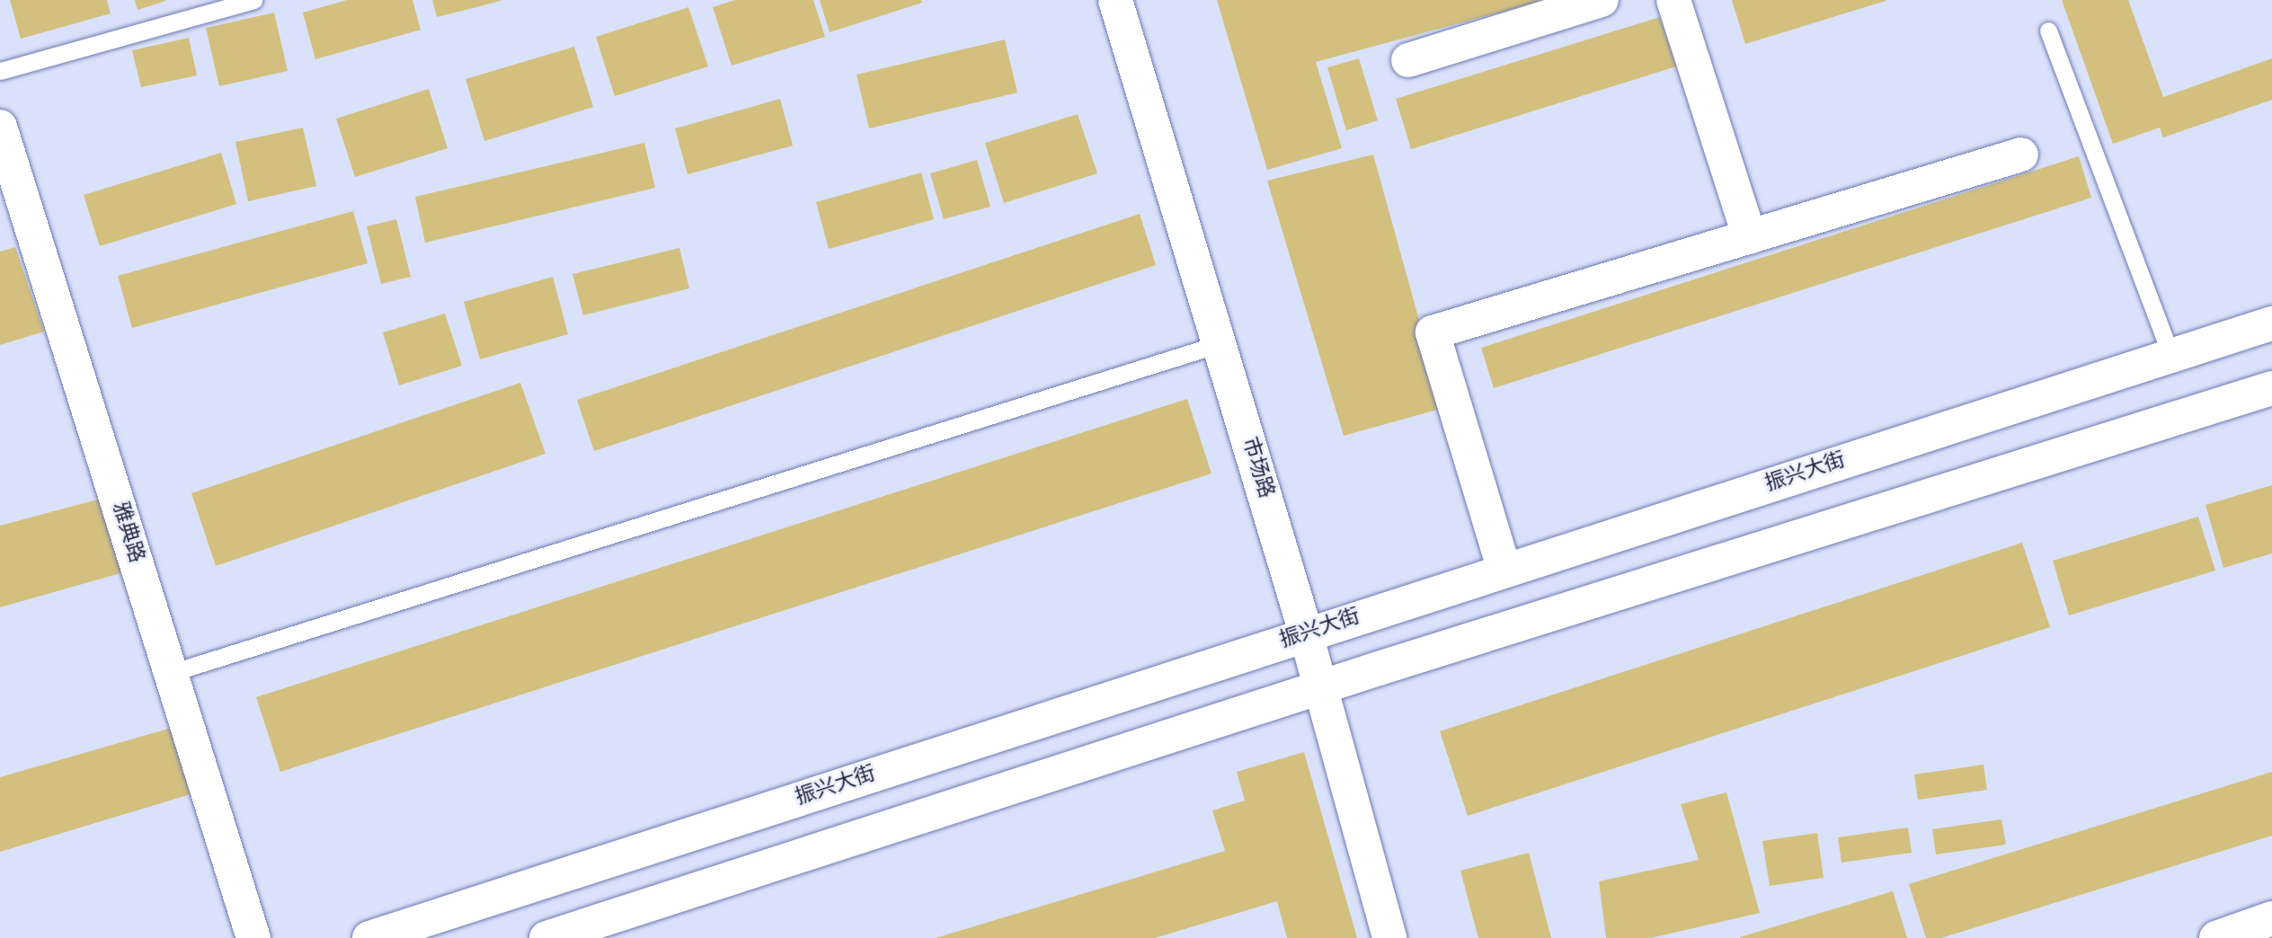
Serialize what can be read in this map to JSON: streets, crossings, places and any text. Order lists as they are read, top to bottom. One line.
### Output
{"streets":{"street":["市场路","振兴大街","雅典路"]},"crossings":[["市场路","振兴大街"]]}
